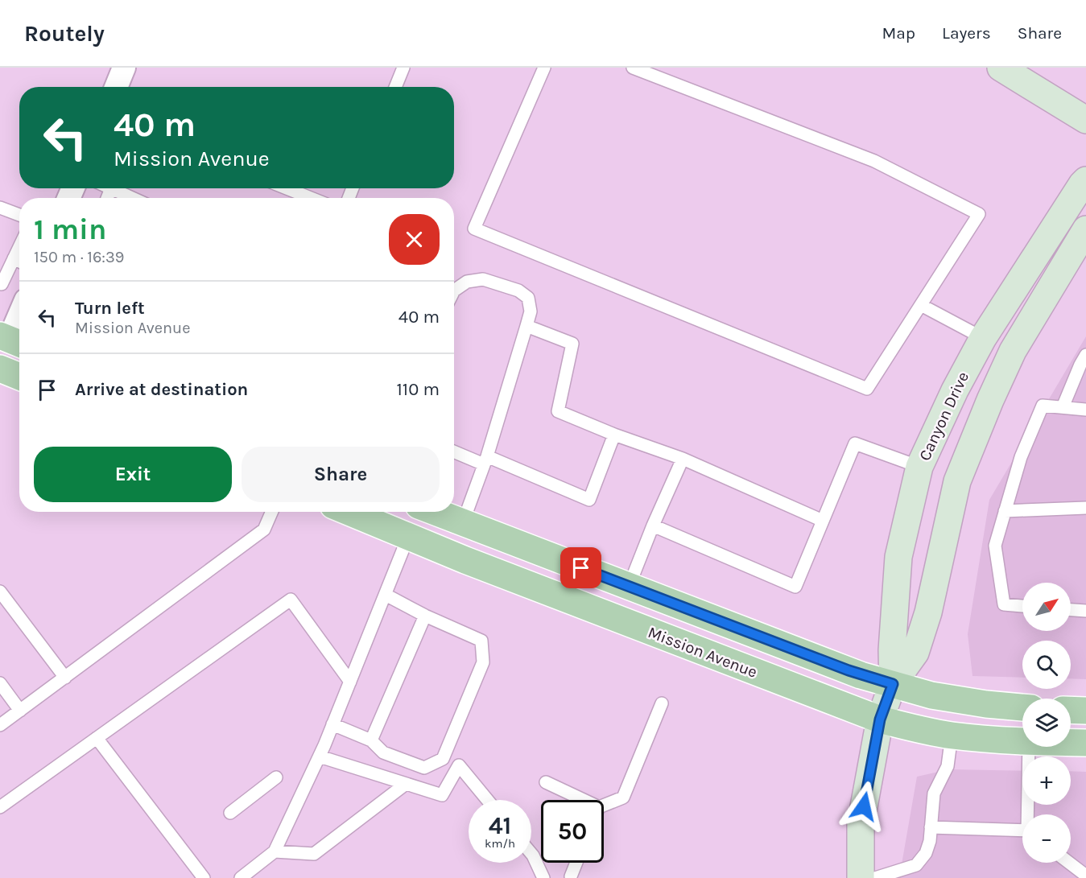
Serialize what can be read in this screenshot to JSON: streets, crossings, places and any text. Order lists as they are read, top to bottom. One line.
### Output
{"streets":{"main road":["Canyon Drive","Mission Avenue"]},"crossings":[["Canyon Drive","Mission Avenue"]],"north":"top right","page":{"header":"Routely","nav":["Map","Layers","Share"],"turn":["40 m","Mission Avenue"],"heading":["1 min","150 m · 16:39"],"list":[{"name":"Turn left","note":"Mission Avenue","value":"40 m"},{"name":"Arrive at destination","value":"110 m"}],"buttons":["Exit","Share"],"map_buttons":["+","−"],"speed":"41 km/h","limit":"50"}}
